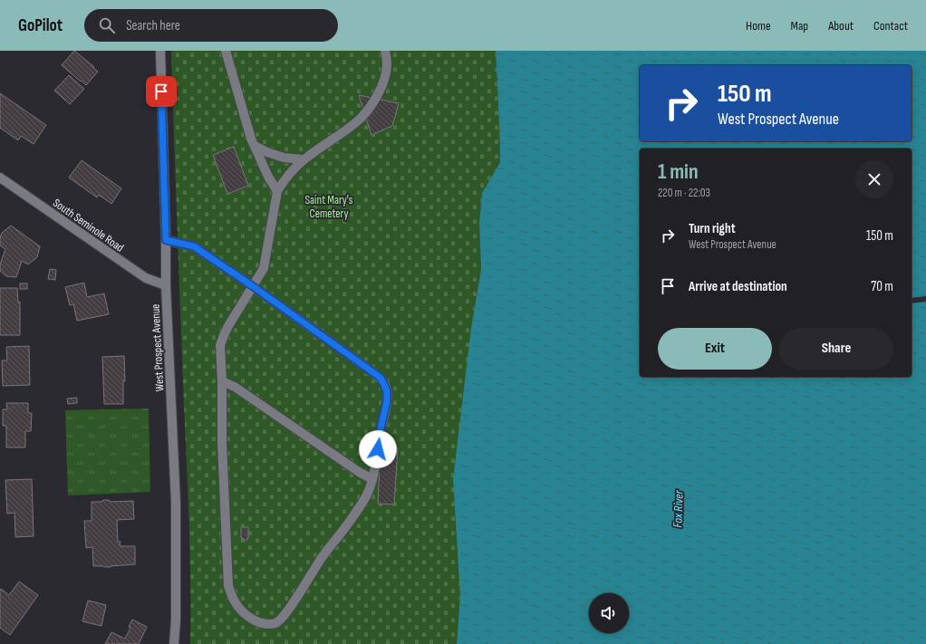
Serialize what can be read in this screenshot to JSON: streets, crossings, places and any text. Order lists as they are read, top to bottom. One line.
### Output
{"streets":{"main road":["South Seminole Road","West Prospect Avenue"]},"crossings":[["South Seminole Road","West Prospect Avenue"]],"water":["Fox River"],"parks":["Saint Mary's Cemetery"],"page":{"header":"GoPilot","search":"Search here","nav":["Home","Map","About","Contact"],"turn":["150 m","West Prospect Avenue"],"heading":["1 min","220 m · 22:03"],"list":[{"name":"Turn right","note":"West Prospect Avenue","value":"150 m"},{"name":"Arrive at destination","value":"70 m"}],"buttons":["Exit","Share"]}}
